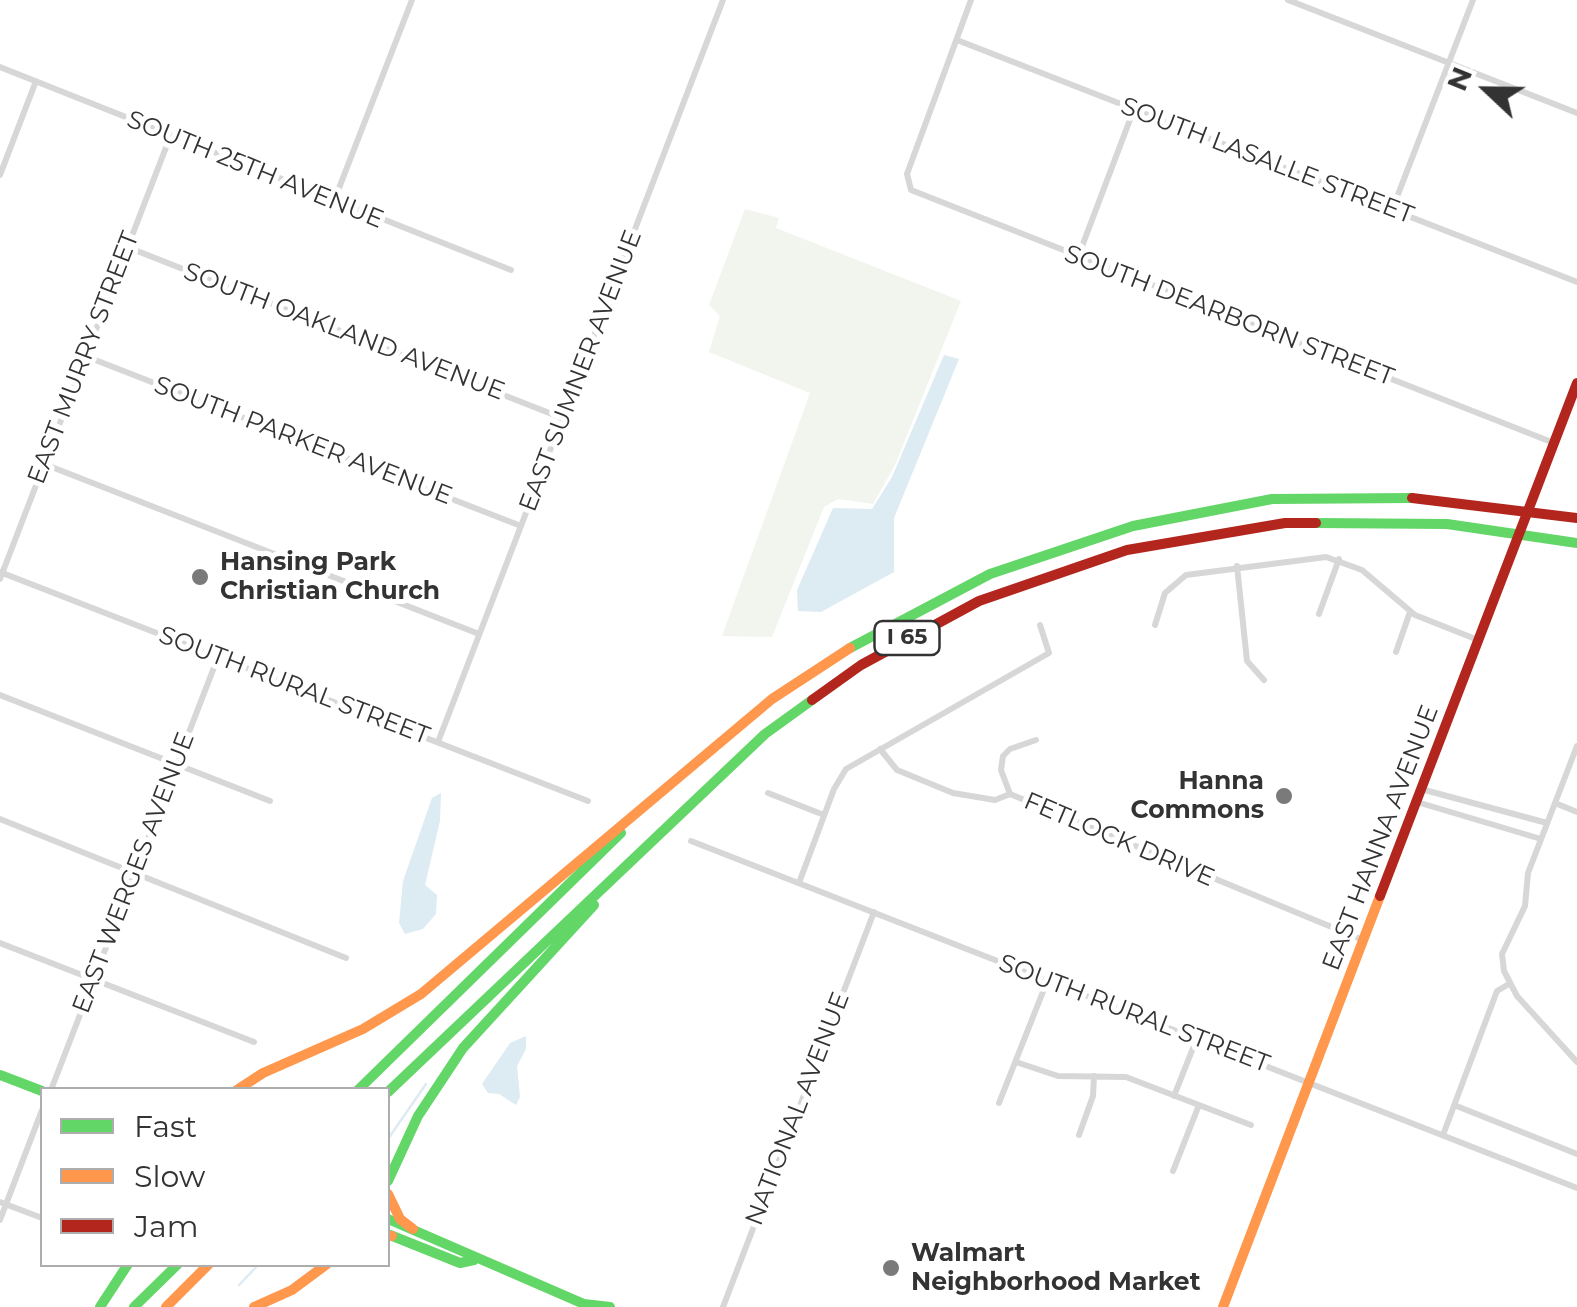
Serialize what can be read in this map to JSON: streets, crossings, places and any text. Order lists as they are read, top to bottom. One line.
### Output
{"streets":{"main road":["I 65","EAST HANNA AVENUE"],"street":["SOUTH LASALLE STREET","SOUTH 25TH AVENUE","SOUTH DEARBORN STREET","SOUTH OAKLAND AVENUE","EAST MURRY STREET","EAST SUMNER AVENUE","SOUTH PARKER AVENUE","SOUTH RURAL STREET","FETLOCK DRIVE","EAST WERGES AVENUE","NATIONAL AVENUE"]},"crossings":[["SOUTH LASALLE STREET","SOUTH DEARBORN STREET"],["SOUTH 25TH AVENUE","EAST MURRY STREET"],["SOUTH DEARBORN STREET","EAST HANNA AVENUE"],["SOUTH OAKLAND AVENUE","EAST MURRY STREET"],["SOUTH OAKLAND AVENUE","EAST SUMNER AVENUE"],["EAST MURRY STREET","SOUTH PARKER AVENUE"],["EAST MURRY STREET","SOUTH RURAL STREET"],["EAST SUMNER AVENUE","SOUTH PARKER AVENUE"],["EAST SUMNER AVENUE","SOUTH RURAL STREET"],["SOUTH RURAL STREET","EAST HANNA AVENUE"],["SOUTH RURAL STREET","EAST WERGES AVENUE"],["SOUTH RURAL STREET","NATIONAL AVENUE"],["EAST HANNA AVENUE","FETLOCK DRIVE"]],"places":["Hansing Park Christian Church","Hanna Commons","Walmart Neighborhood Market"],"legend":["Fast","Slow","Jam"],"north":"left"}
